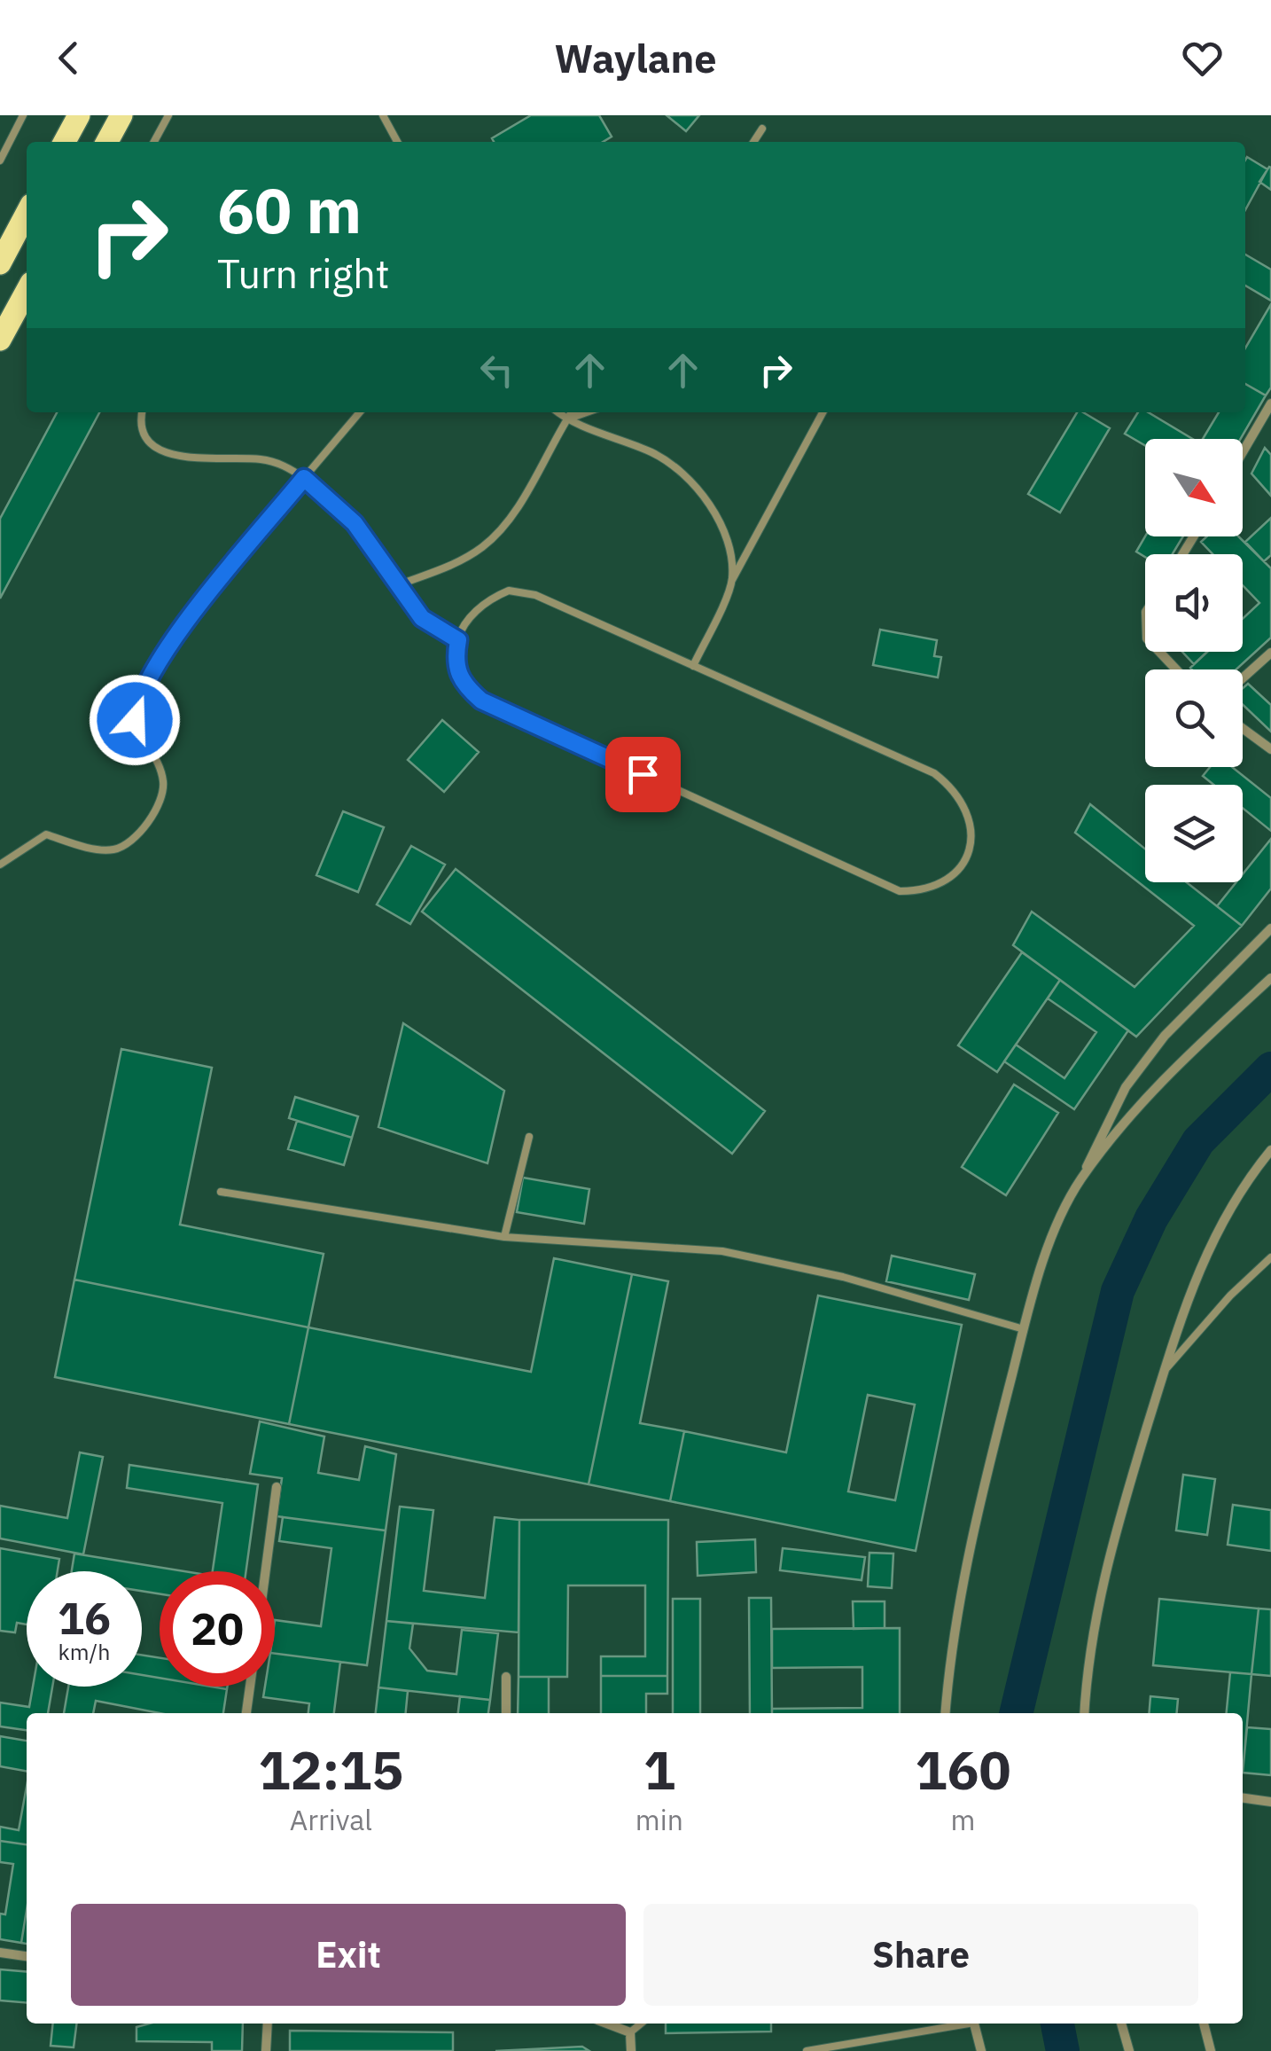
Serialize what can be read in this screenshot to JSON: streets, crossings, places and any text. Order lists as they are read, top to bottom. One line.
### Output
{"north":"bottom right","page":{"header":"Waylane","turn":["60 m","Turn right"],"speed":"16 km/h","limit":"20","eta":["12:15","Arrival","1","min","160","m"],"buttons":["Exit","Share"]}}
